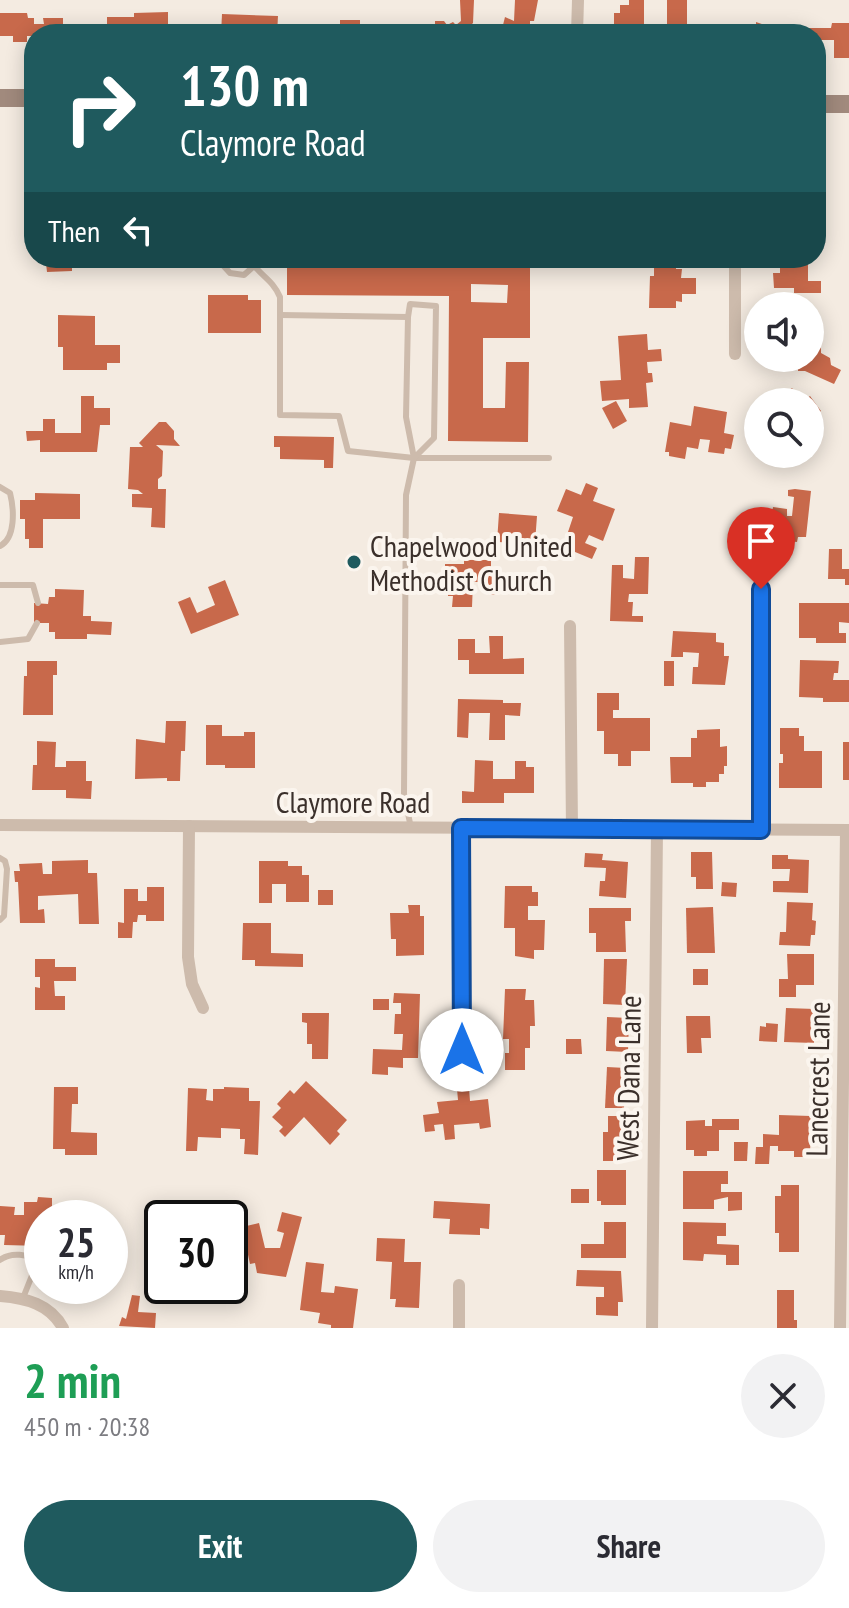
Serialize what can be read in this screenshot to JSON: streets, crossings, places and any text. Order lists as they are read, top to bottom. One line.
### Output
{"streets":{"street":["Claymore Road","West Dana Lane","Lanecrest Lane"]},"crossings":[["Claymore Road","West Dana Lane"],["Claymore Road","Lanecrest Lane"]],"places":["Chapelwood United Methodist Church"],"page":{"turn":["130 m","Claymore Road"],"then":"Then","speed":"25 km/h","limit":"30","heading":["2 min","450 m · 20:38"],"buttons":["Exit","Share"]}}
